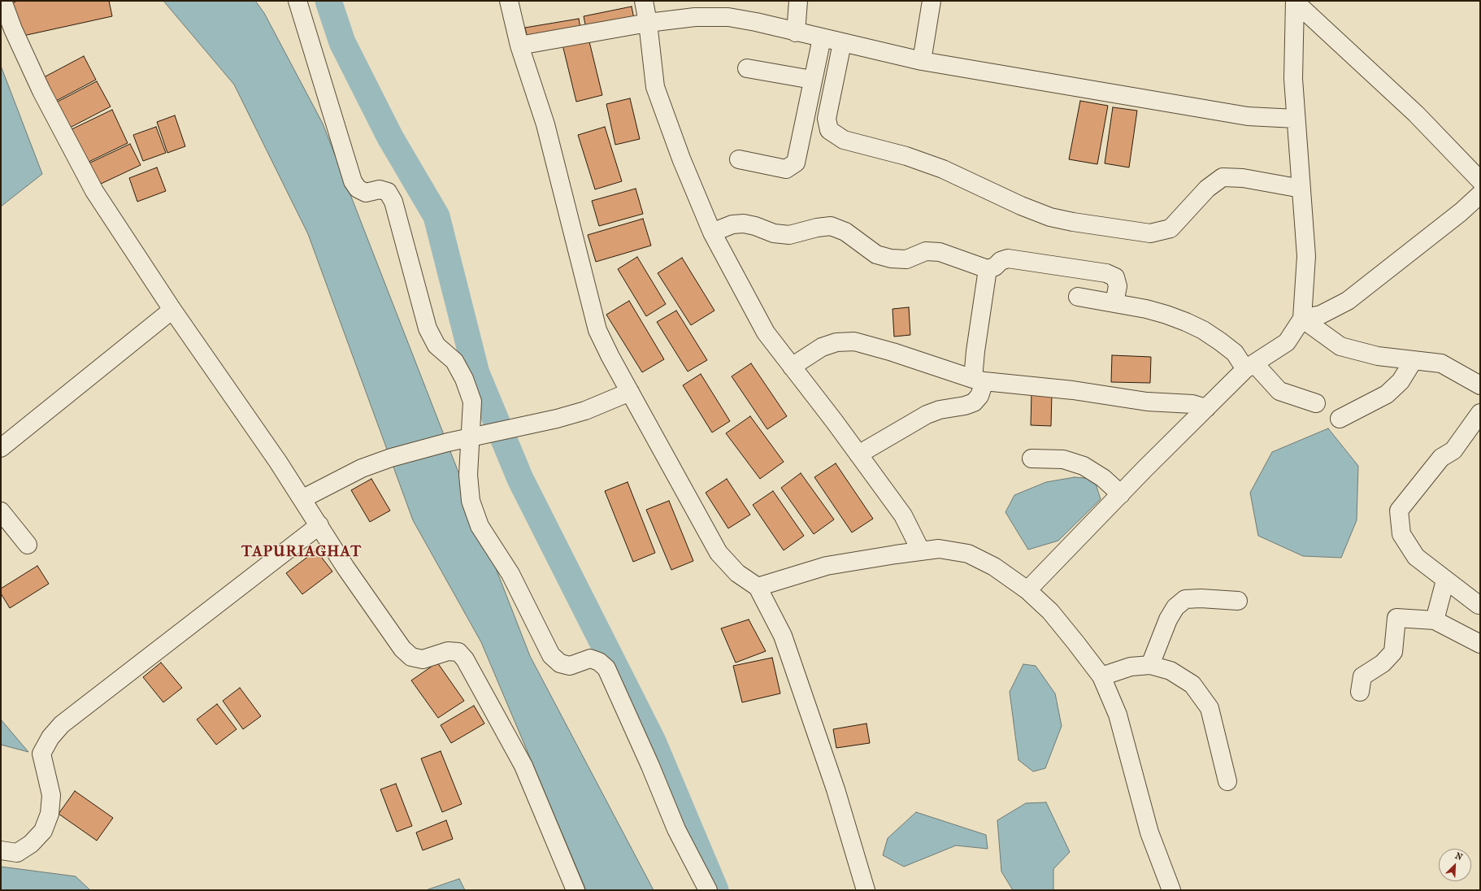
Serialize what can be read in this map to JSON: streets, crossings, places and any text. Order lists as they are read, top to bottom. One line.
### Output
{"districts":["TAPURIAGHAT"],"north":"top right"}
